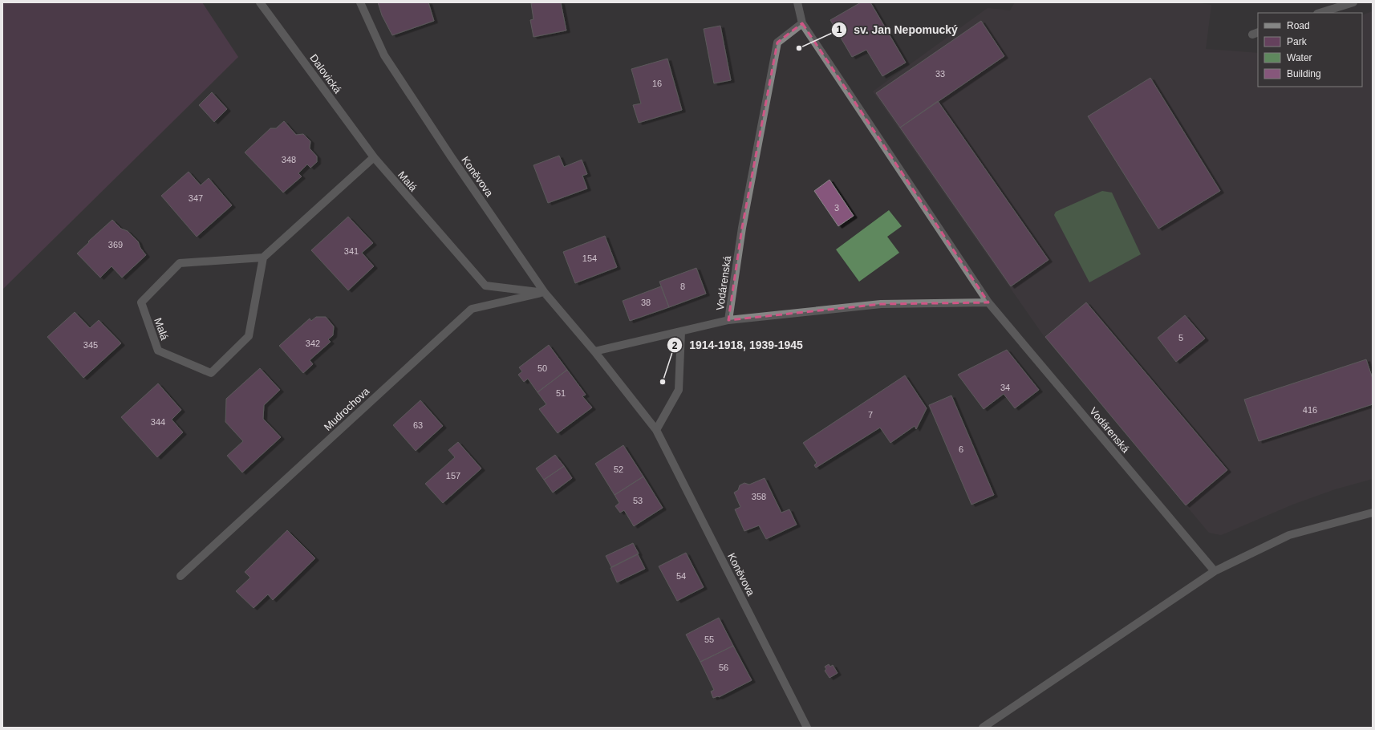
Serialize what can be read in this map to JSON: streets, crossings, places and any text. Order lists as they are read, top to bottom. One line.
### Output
{"streets":{"street":["Dalovická","Koněvova","Malá","Vodárenská","Mudrochova"]},"crossings":[["Dalovická","Malá"],["Koněvova","Malá"],["Koněvova","Mudrochova"],["Malá","Mudrochova"]],"places":["sv. Jan Nepomucký","1914-1918, 1939-1945"],"house_numbers":["33","16","348","347","3","369","341","154","8","38","5","342","345","50","34","51","416","7","344","63","6","52","157","358","53","54","55","56"],"legend":["Road","Park","Water","Building"]}
